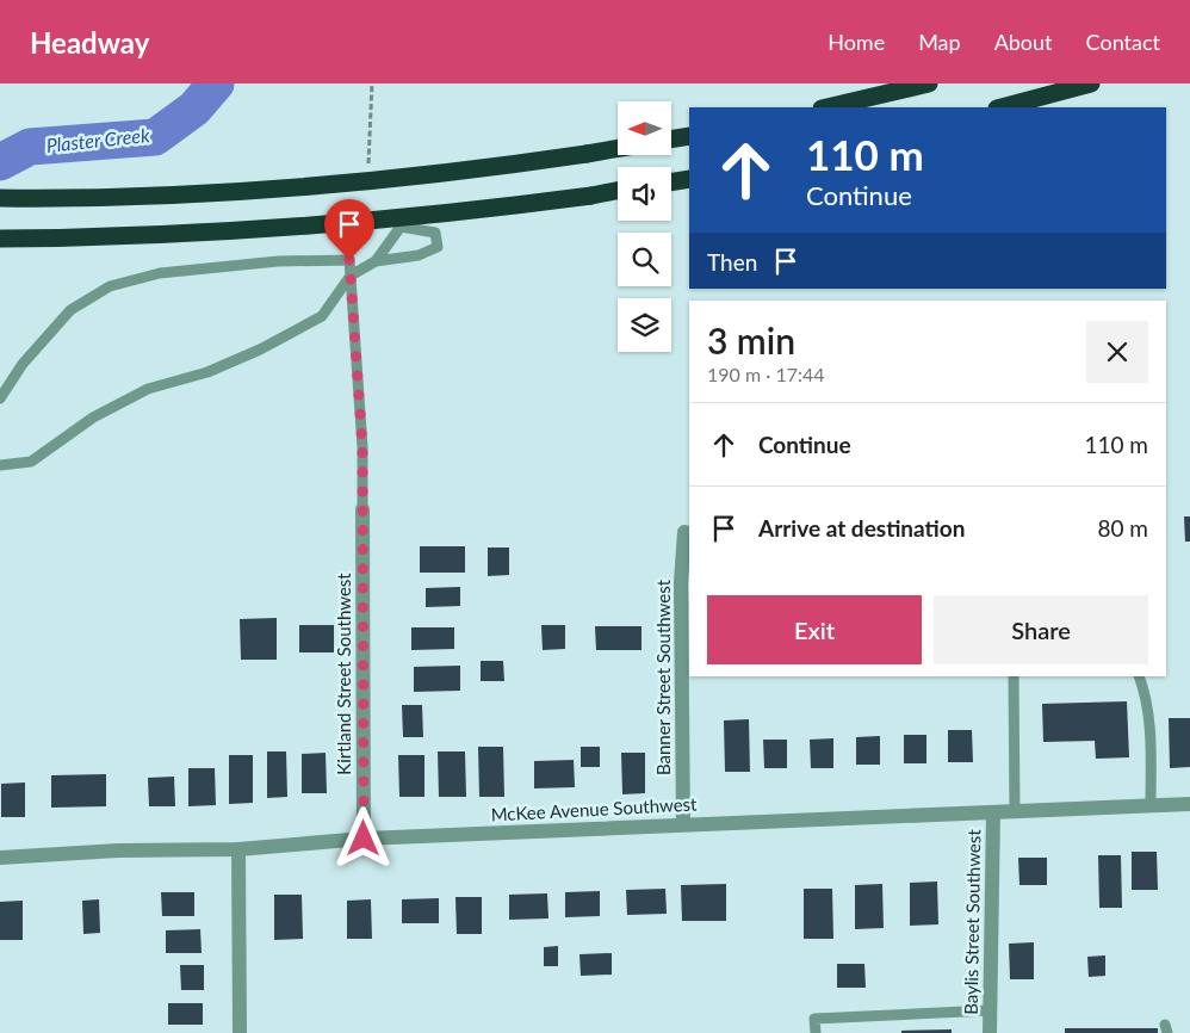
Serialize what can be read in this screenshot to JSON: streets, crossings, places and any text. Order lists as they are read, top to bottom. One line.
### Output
{"streets":{"street":["Kirtland Street Southwest","Banner Street Southwest","McKee Avenue Southwest","Baylis Street Southwest"]},"crossings":[["Kirtland Street Southwest","McKee Avenue Southwest"],["Banner Street Southwest","McKee Avenue Southwest"],["McKee Avenue Southwest","Baylis Street Southwest"]],"water":["Plaster Creek"],"north":"left","page":{"header":"Headway","nav":["Home","Map","About","Contact"],"turn":["110 m","Continue"],"then":"Then","heading":["3 min","190 m · 17:44"],"list":[{"name":"Continue","value":"110 m"},{"name":"Arrive at destination","value":"80 m"}],"buttons":["Exit","Share"]}}
